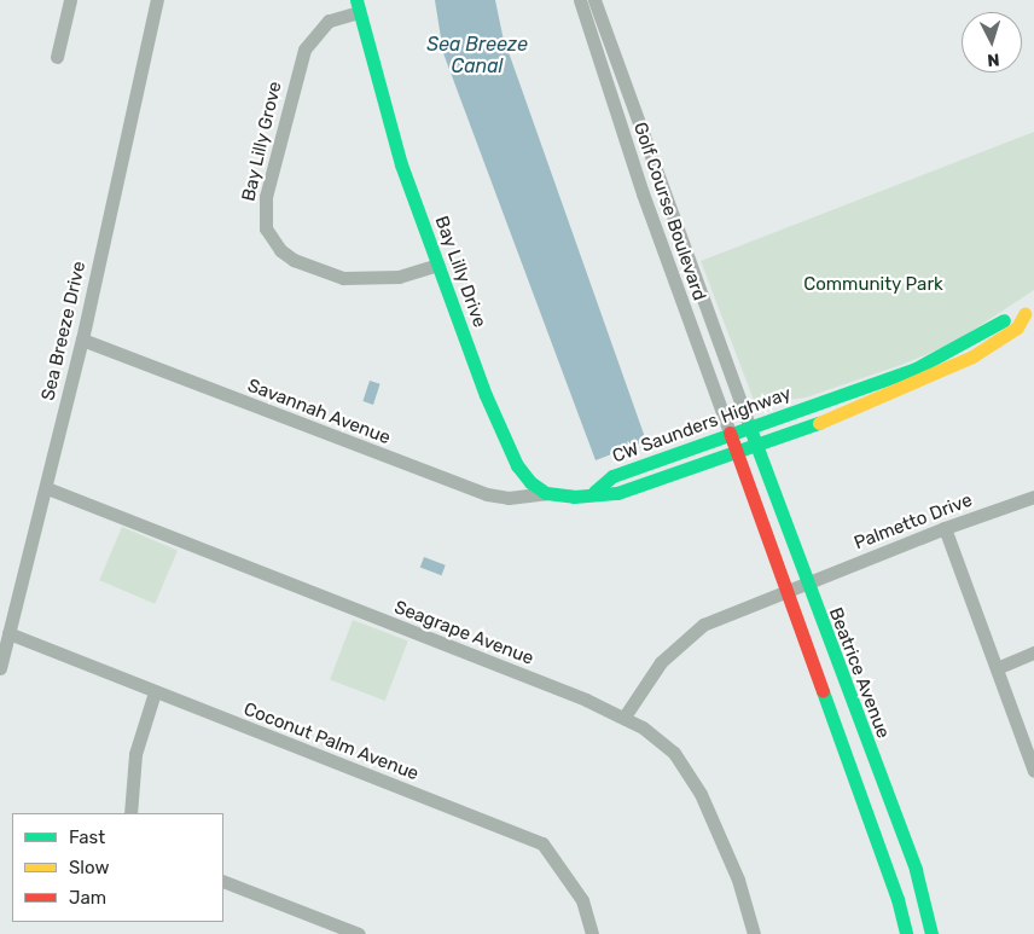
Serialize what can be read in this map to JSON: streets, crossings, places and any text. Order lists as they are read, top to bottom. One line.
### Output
{"streets":{"main road":["Bay Lilly Drive","CW Saunders Highway","Beatrice Avenue"],"street":["Bay Lilly Grove","Golf Course Boulevard","Sea Breeze Drive","Savannah Avenue","Palmetto Drive","Seagrape Avenue","Coconut Palm Avenue"]},"crossings":[["Bay Lilly Grove","Bay Lilly Drive"],["Golf Course Boulevard","CW Saunders Highway"],["Golf Course Boulevard","Beatrice Avenue"],["Bay Lilly Drive","Savannah Avenue"],["Sea Breeze Drive","Savannah Avenue"],["Sea Breeze Drive","Seagrape Avenue"],["Sea Breeze Drive","Coconut Palm Avenue"],["CW Saunders Highway","Beatrice Avenue"],["Palmetto Drive","Seagrape Avenue"],["Palmetto Drive","Beatrice Avenue"]],"water":["Sea Breeze Canal"],"parks":["Community Park"],"legend":["Fast","Slow","Jam"],"north":"bottom"}
